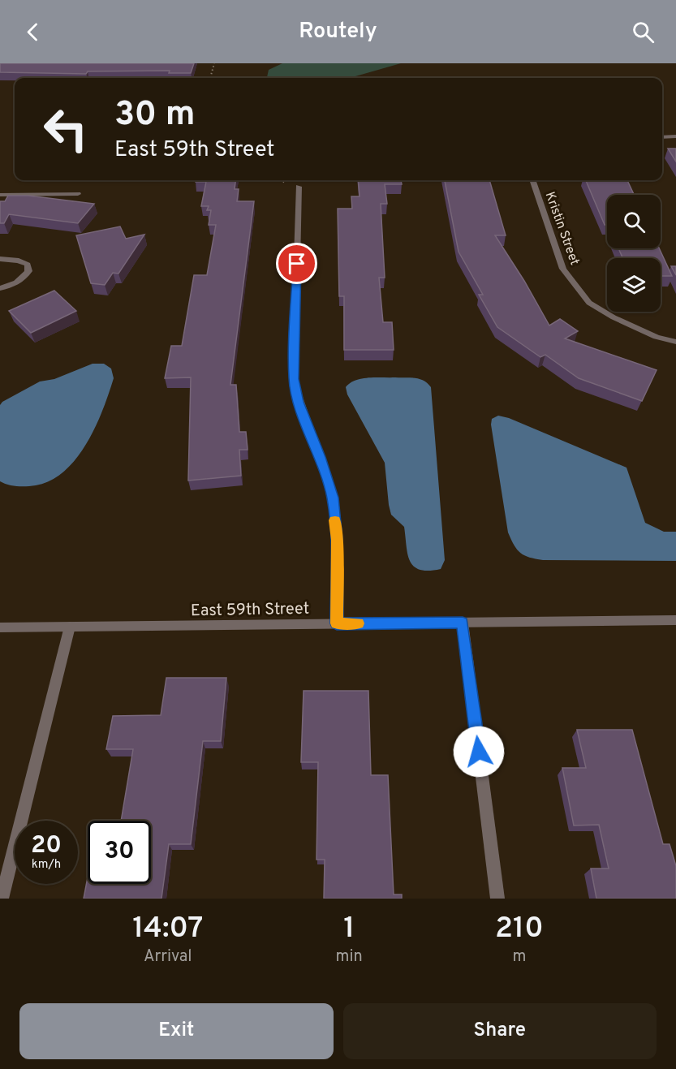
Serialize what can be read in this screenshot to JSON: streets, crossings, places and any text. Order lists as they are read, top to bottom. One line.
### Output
{"streets":{"street":["Kristin Street","East 59th Street"]},"page":{"header":"Routely","turn":["30 m","East 59th Street"],"speed":"20 km/h","limit":"30","eta":["14:07","Arrival","1","min","210","m"],"buttons":["Exit","Share"]}}
